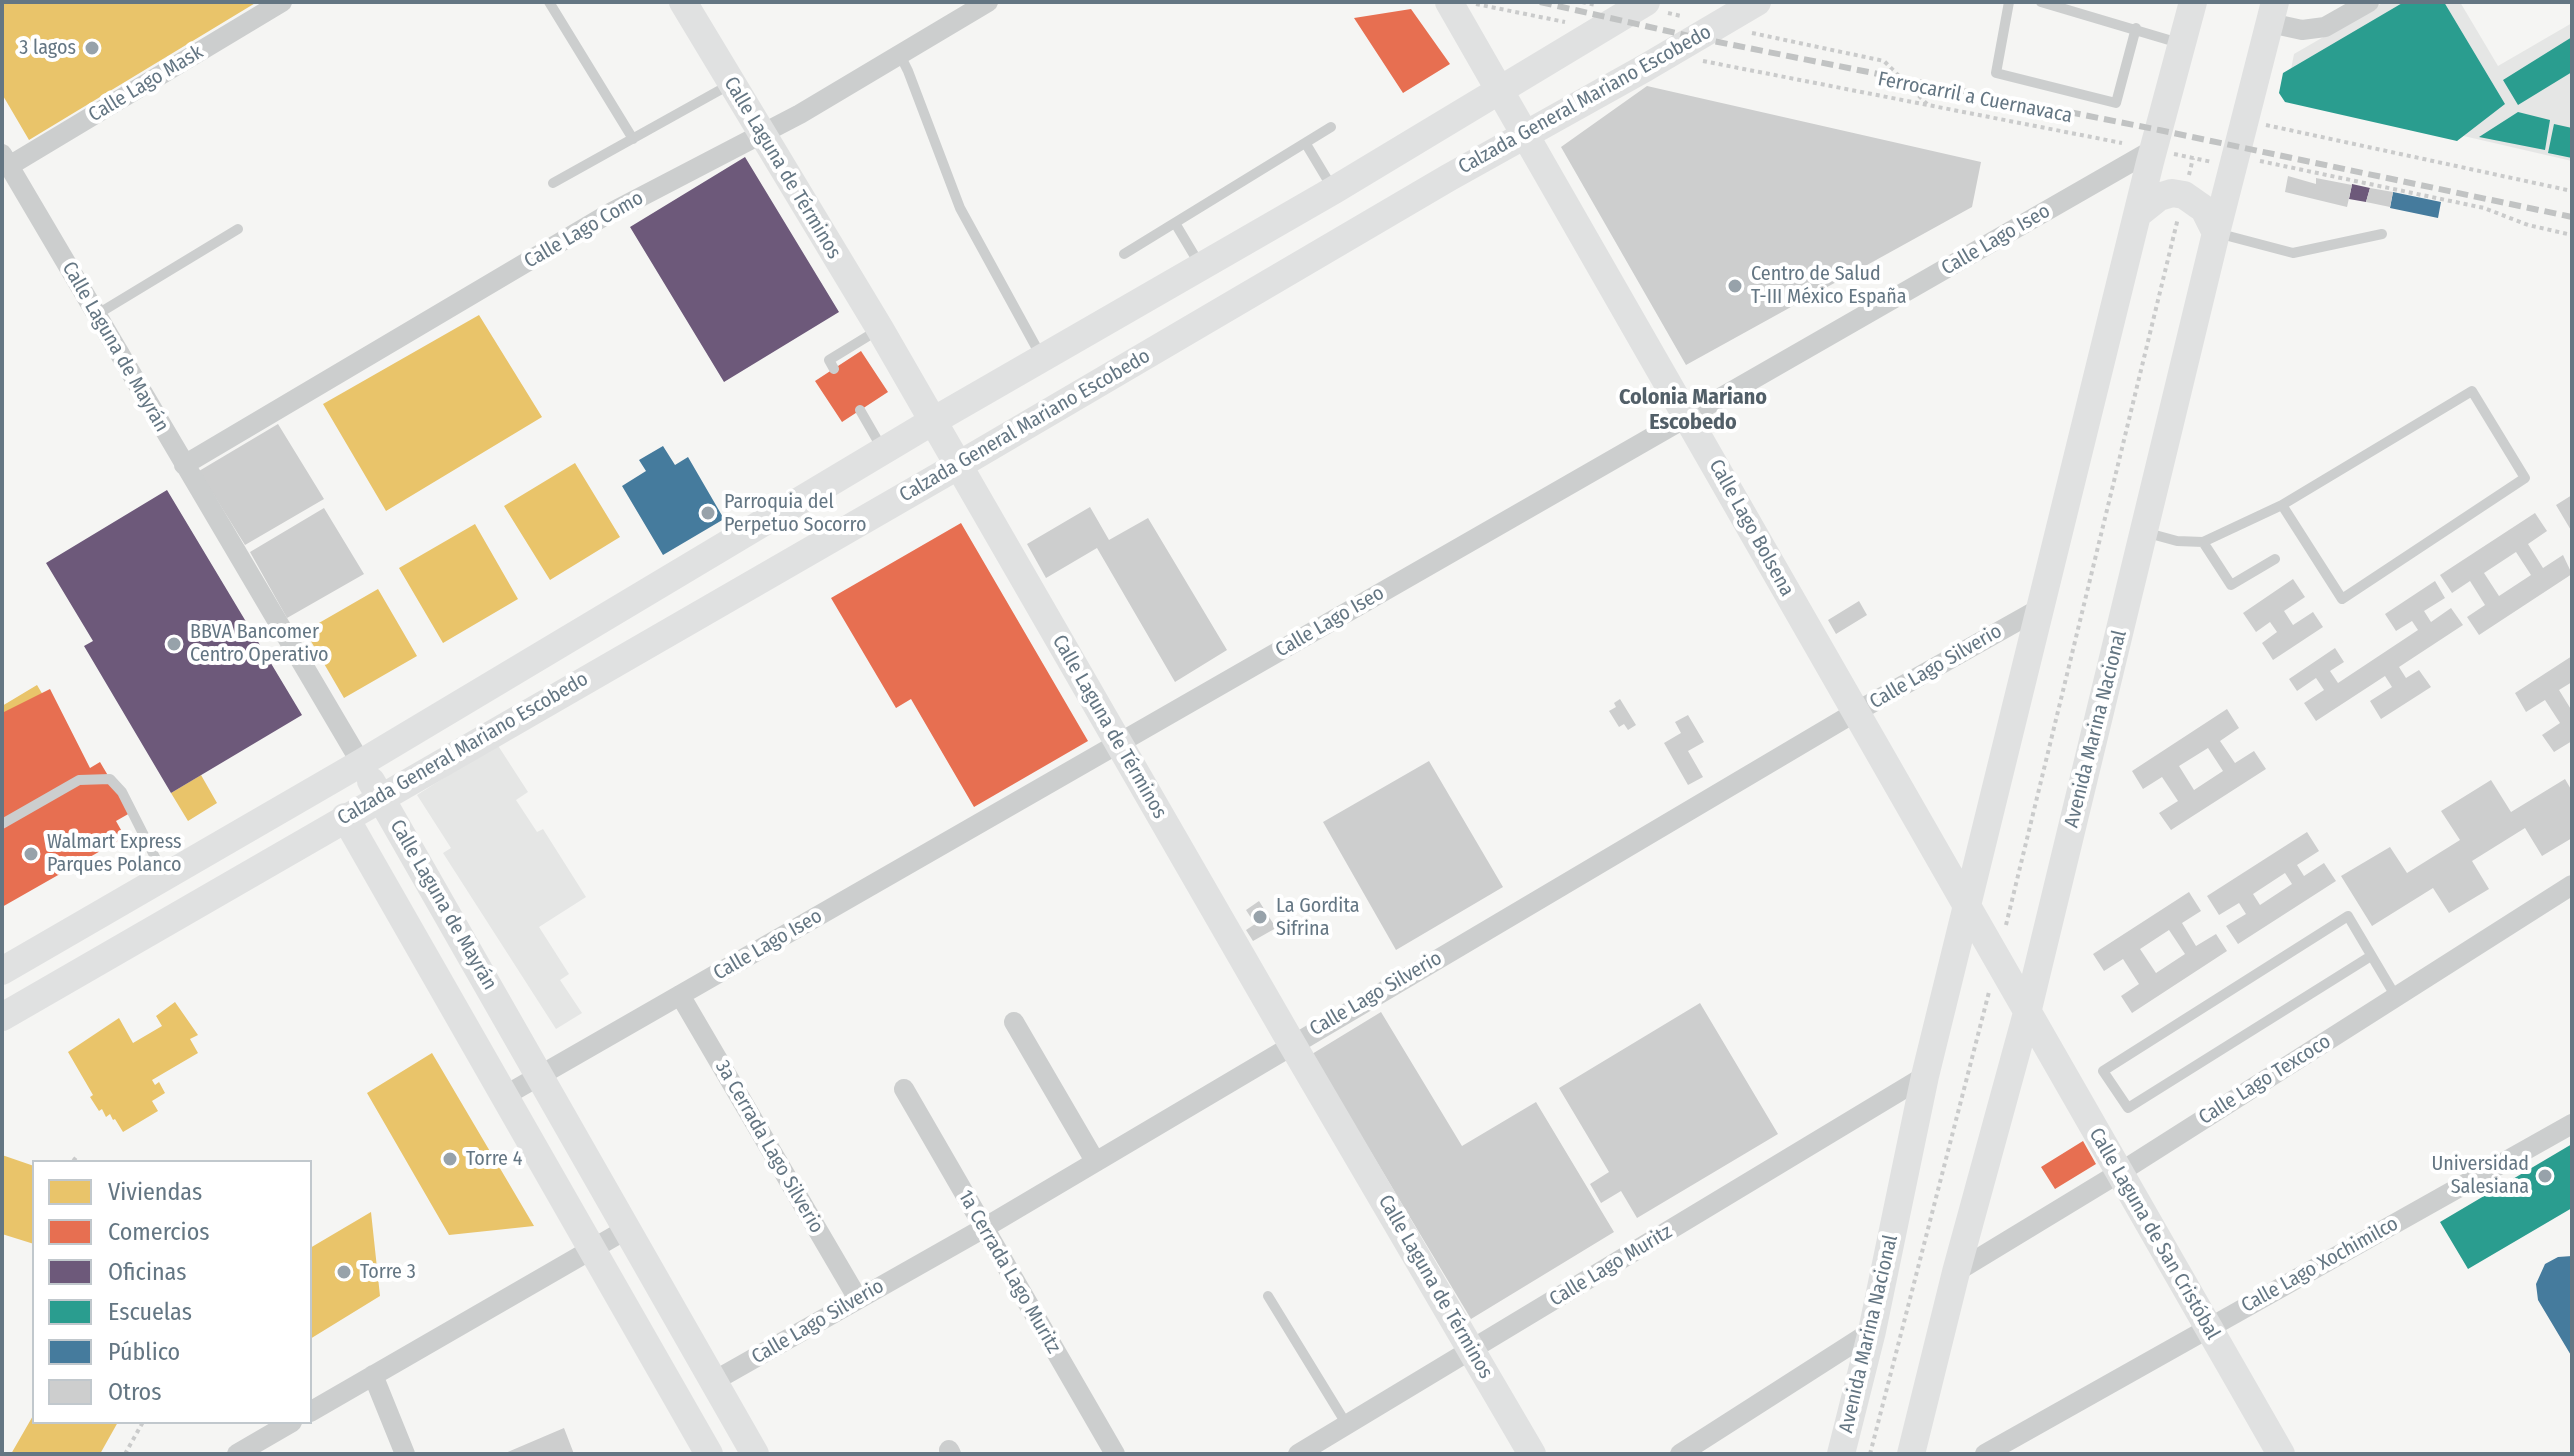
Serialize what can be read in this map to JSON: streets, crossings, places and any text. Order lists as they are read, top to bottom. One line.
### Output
{"streets":{"main road":["Calzada General Mariano Escobedo","Calle Laguna de Términos","Calle Laguna de Mayrán","Calle Lago Bolsena","Avenida Marina Nacional","Calle Laguna de San Cristóbal"],"street":["Calle Lago Mask","Calle Lago Como","Calle Lago Iseo","Calle Lago Silverio","Calle Lago Texcoco","3a Cerrada Lago Silverio","Calle Lago Xochimilco","Calle Lago Muritz","1a Cerrada Lago Muritz"],"path":["Ferrocarril a Cuernavaca"]},"crossings":[["Calle Lago Mask","Calle Laguna de Mayrán"],["Ferrocarril a Cuernavaca","Calle Lago Iseo"],["Ferrocarril a Cuernavaca","Avenida Marina Nacional"],["Calzada General Mariano Escobedo","Calle Laguna de Términos"],["Calzada General Mariano Escobedo","Calle Laguna de Mayrán"],["Calzada General Mariano Escobedo","Calle Lago Bolsena"],["Calle Laguna de Términos","Calle Lago Como"],["Calle Laguna de Términos","Calle Lago Iseo"],["Calle Laguna de Términos","Calle Lago Silverio"],["Calle Laguna de Términos","Calle Lago Muritz"],["Calle Lago Como","Calle Laguna de Mayrán"],["Calle Lago Iseo","Calle Laguna de Mayrán"],["Calle Lago Iseo","Calle Lago Bolsena"],["Calle Lago Iseo","Avenida Marina Nacional"],["Calle Lago Iseo","3a Cerrada Lago Silverio"],["Calle Laguna de Mayrán","Calle Lago Silverio"],["Calle Lago Bolsena","Calle Lago Silverio"],["Calle Lago Bolsena","Avenida Marina Nacional"],["Calle Lago Bolsena","Calle Laguna de San Cristóbal"],["Calle Lago Silverio","Avenida Marina Nacional"],["Calle Lago Silverio","3a Cerrada Lago Silverio"],["Calle Lago Silverio","1a Cerrada Lago Muritz"],["Avenida Marina Nacional","Calle Lago Texcoco"],["Avenida Marina Nacional","Calle Laguna de San Cristóbal"],["Avenida Marina Nacional","Calle Lago Muritz"],["Calle Lago Texcoco","Calle Laguna de San Cristóbal"],["Calle Laguna de San Cristóbal","Calle Lago Xochimilco"]],"districts":["Colonia Mariano Escobedo"],"places":["3 lagos","Centro de Salud T-III México España","Parroquia del Perpetuo Socorro","BBVA Bancomer Centro Operativo","Walmart Express Parques Polanco","La Gordita Sifrina","Torre 4","Universidad Salesiana","Torre 3"],"legend":["Viviendas","Comercios","Oficinas","Escuelas","Público","Otros"]}
